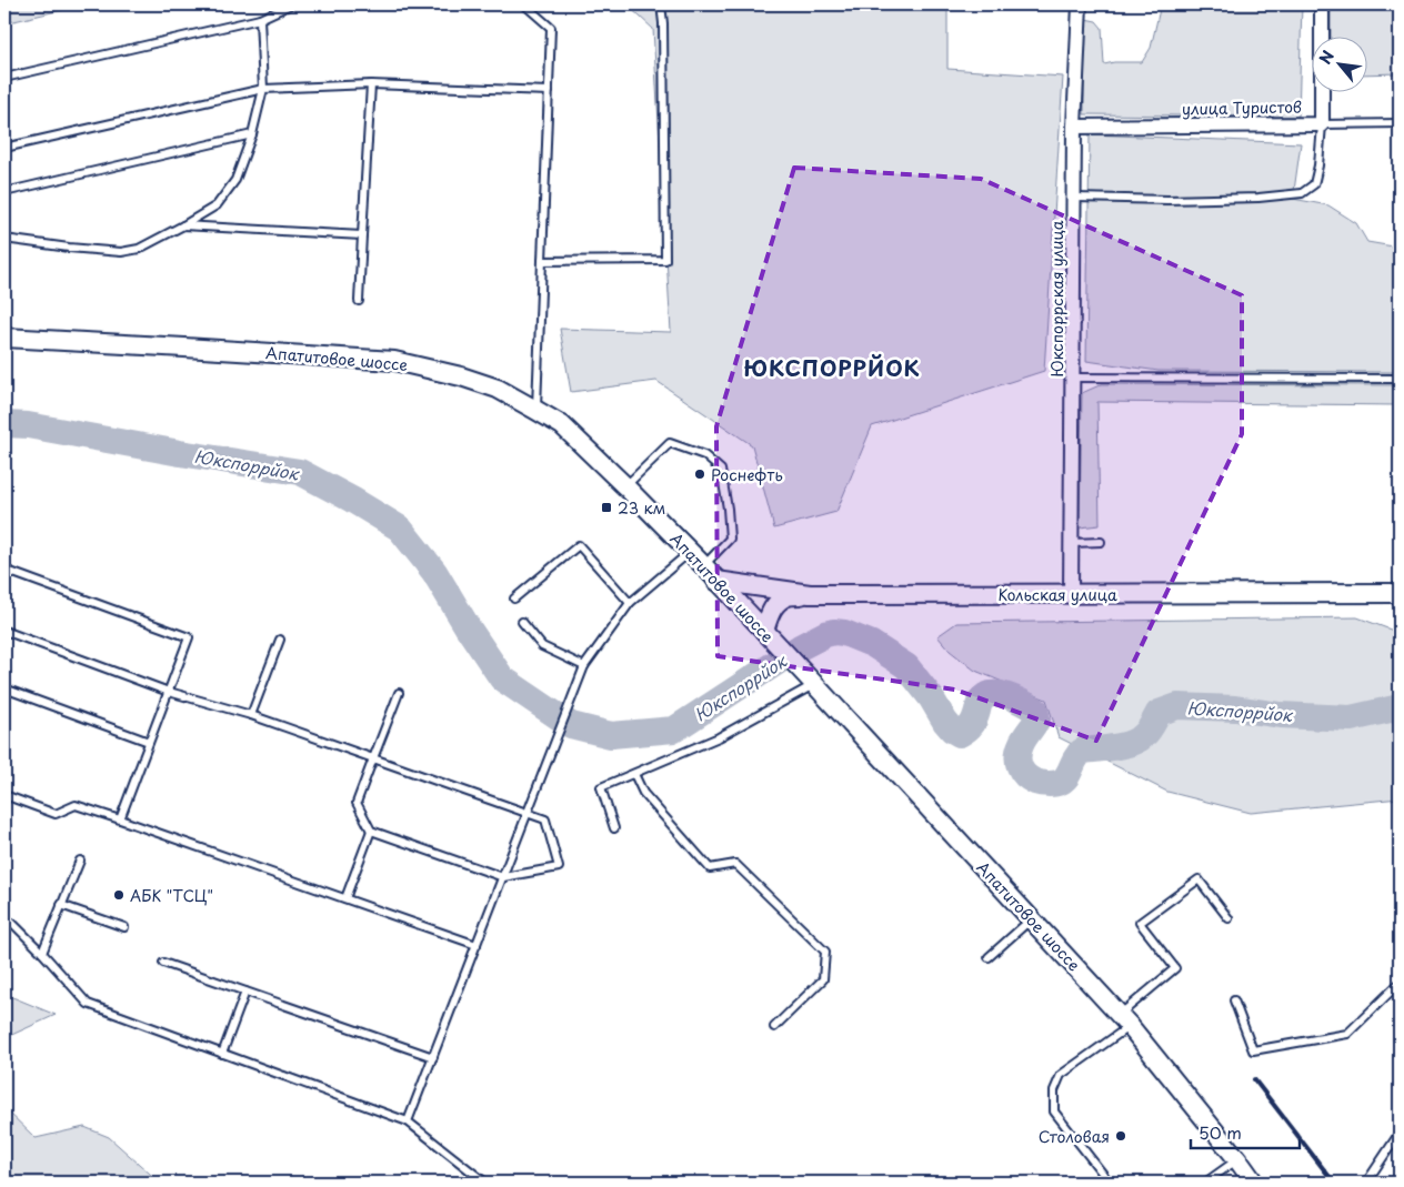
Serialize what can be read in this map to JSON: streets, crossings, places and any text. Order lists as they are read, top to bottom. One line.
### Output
{"streets":{"street":["улица Туристов","Юкспоррская улица","Апатитовое шоссе","Кольская улица"]},"crossings":[["улица Туристов","Юкспоррская улица"],["Юкспоррская улица","Кольская улица"],["Апатитовое шоссе","Кольская улица"]],"districts":["ЮКСПОРРЙОК"],"water":["Юкспоррйок"],"places":{"other":["Роснефть","АБК \"ТСЦ\"","Столовая"],"transit":["23 км"]},"scale_bar":"50 m","north":"top left"}
